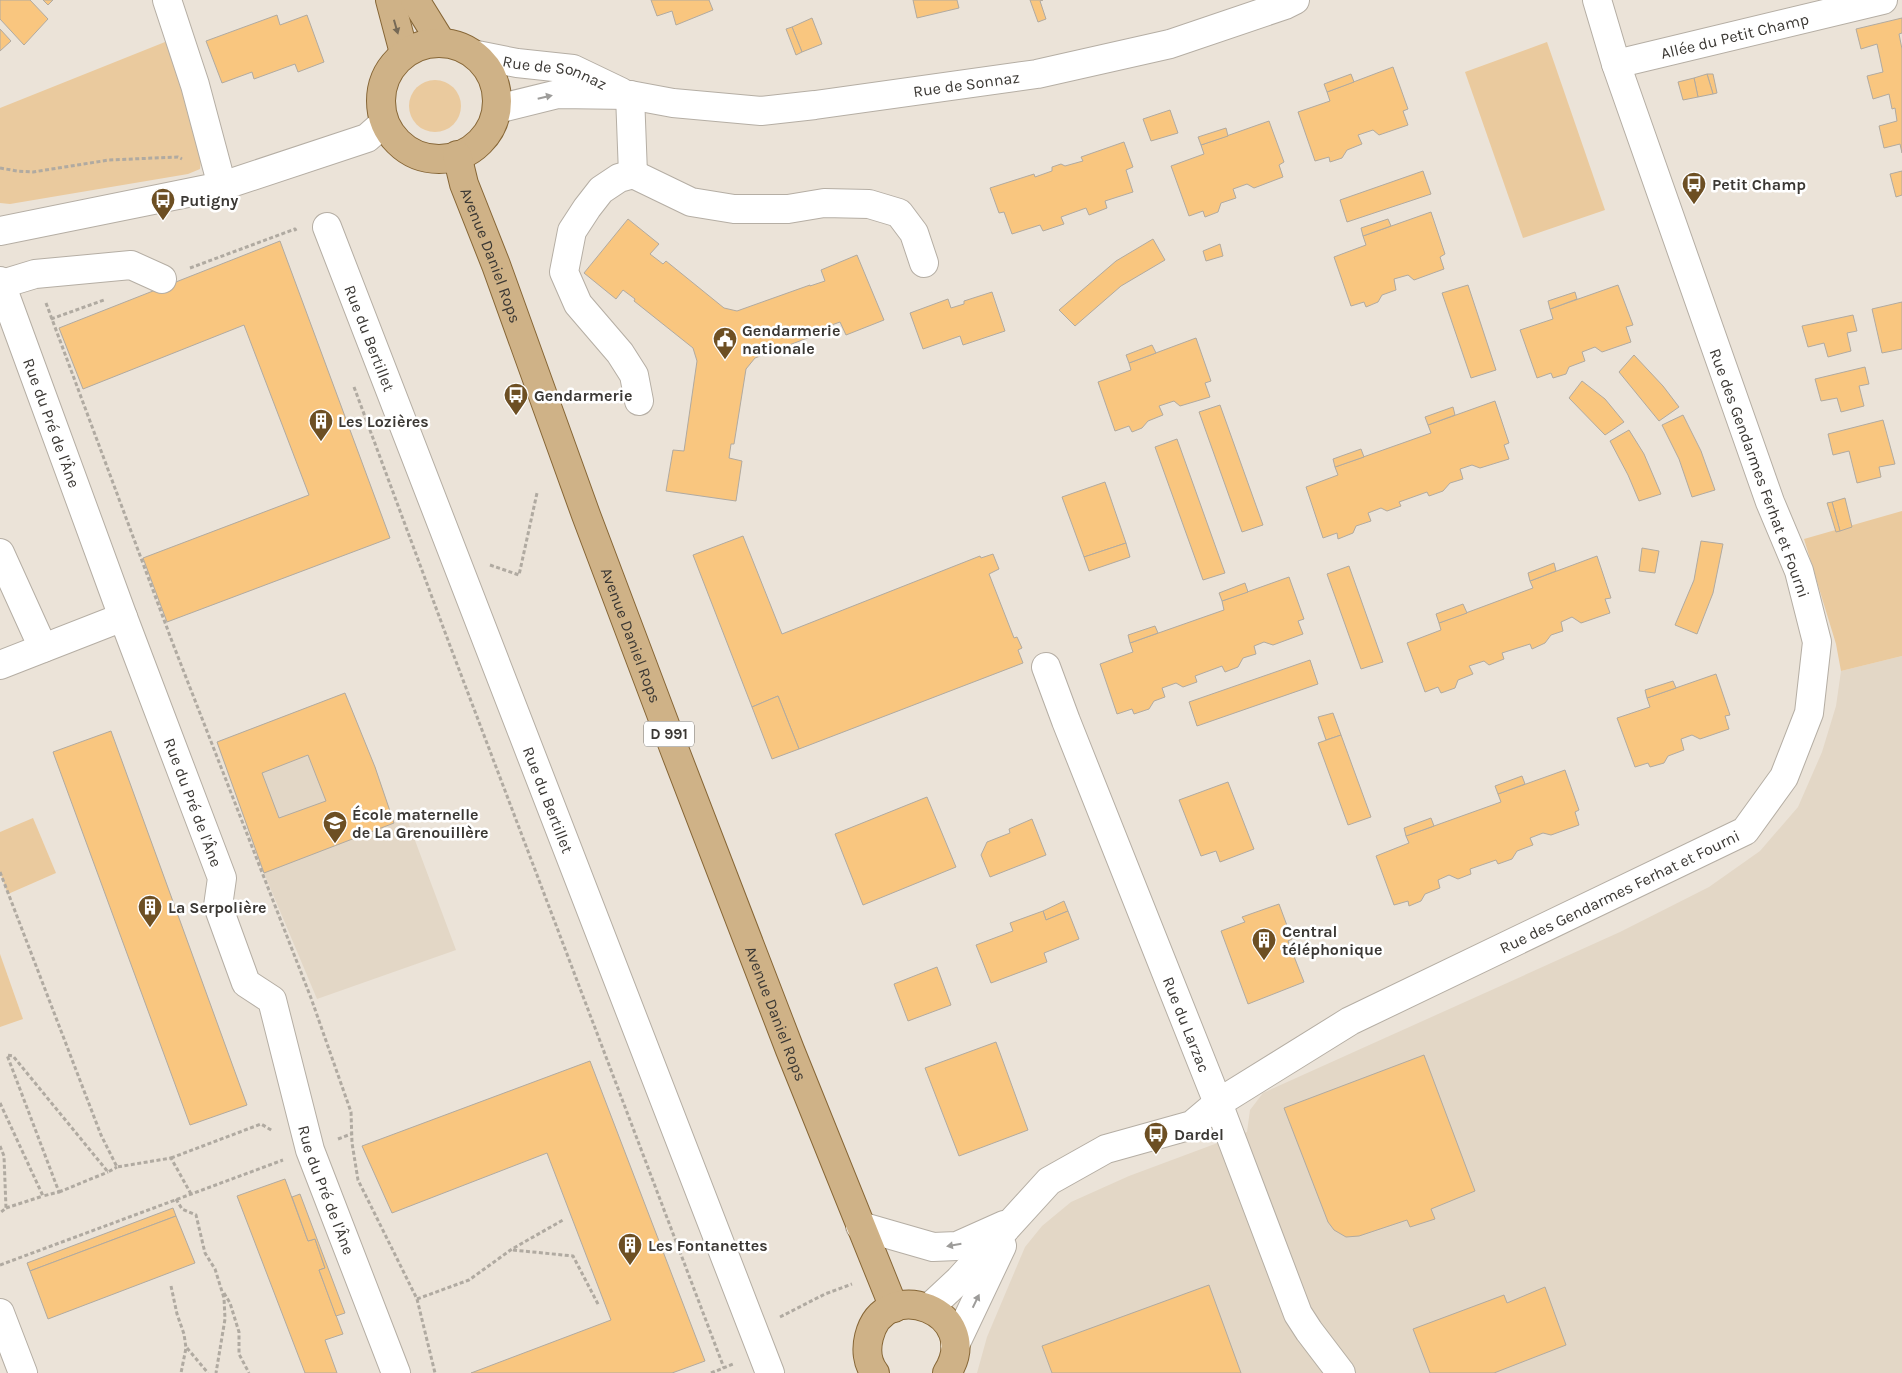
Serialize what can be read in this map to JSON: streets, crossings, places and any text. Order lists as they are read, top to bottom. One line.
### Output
{"streets":{"main road":["Avenue Daniel Rops","D 991"],"street":["Allée du Petit Champ","Rue de Sonnaz","Rue du Bertillet","Rue du Pré de l'Âne","Rue des Gendarmes Ferhat et Fourni","Rue du Larzac"]},"crossings":[["Allée du Petit Champ","Rue des Gendarmes Ferhat et Fourni"],["Rue de Sonnaz","Avenue Daniel Rops"],["Rue des Gendarmes Ferhat et Fourni","Rue du Larzac"]],"places":{"bus stop":["Petit Champ","Putigny","Gendarmerie","Dardel"],"public building":["Gendarmerie nationale"],"building":["Les Lozières","La Serpolière","Central téléphonique","Les Fontanettes"],"school or university":["École maternelle de La Grenouillère"]}}
